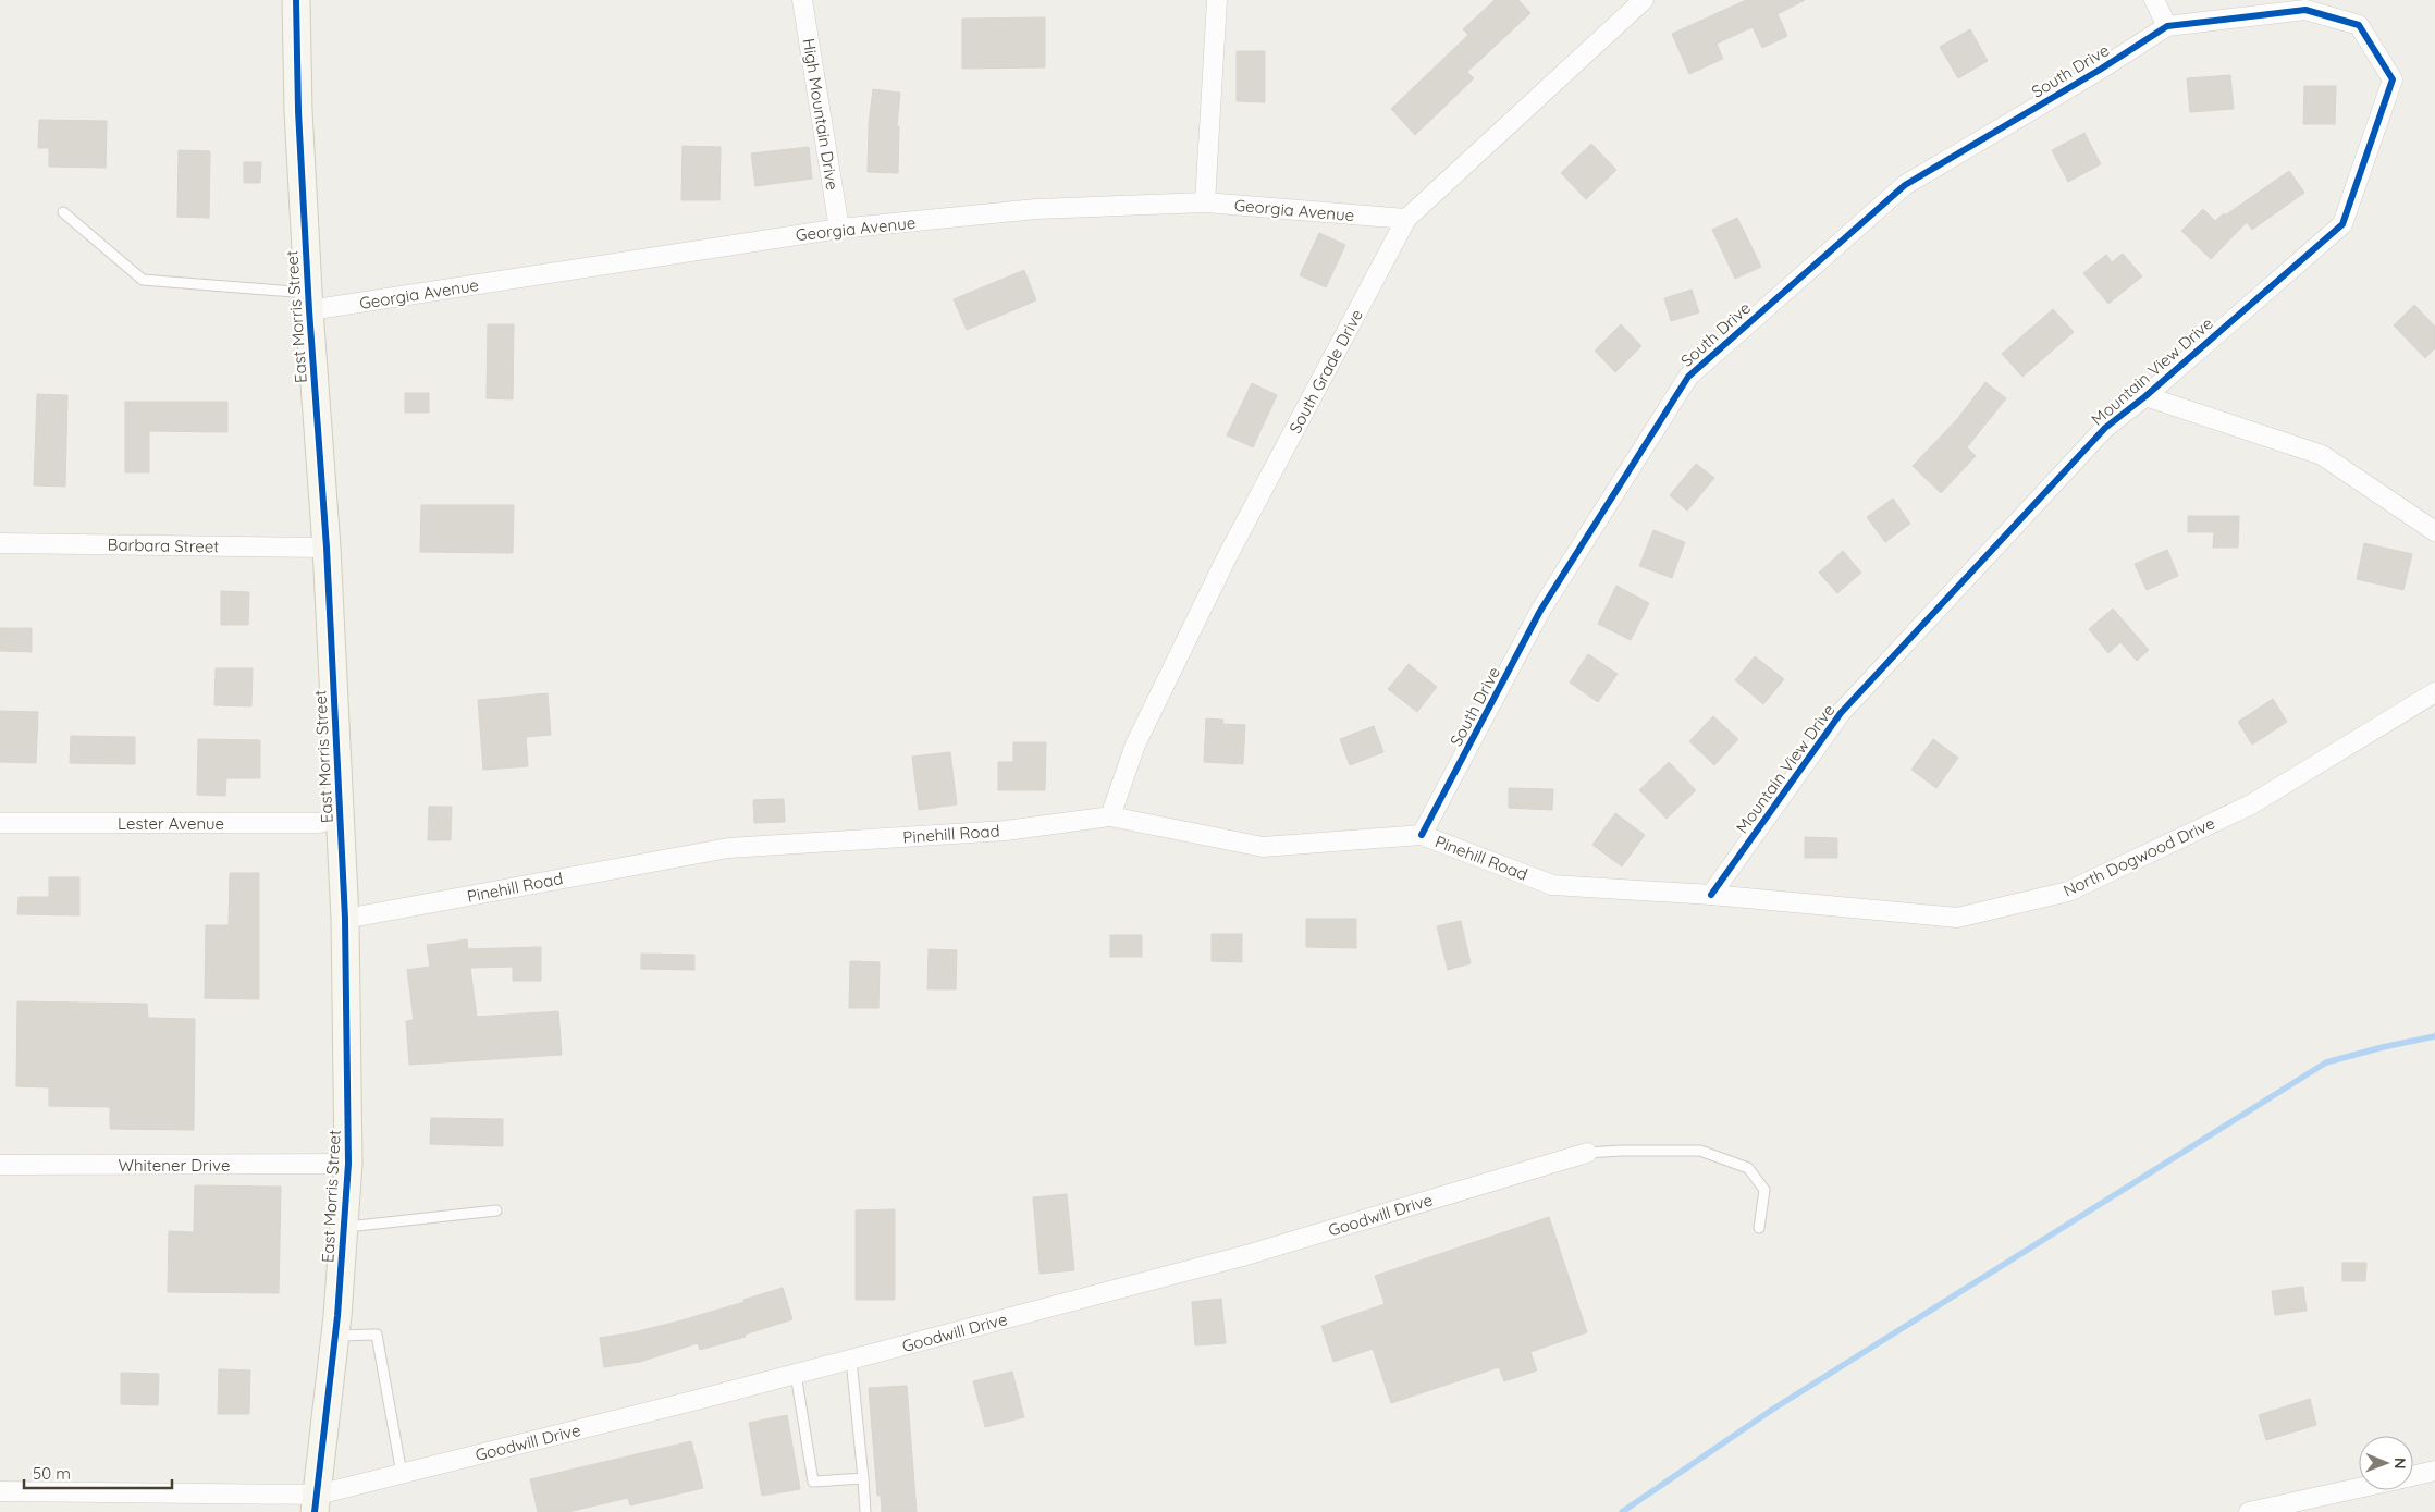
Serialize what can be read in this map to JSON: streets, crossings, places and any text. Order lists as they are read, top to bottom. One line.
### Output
{"streets":{"main road":["East Morris Street"],"street":["South Drive","High Mountain Drive","Georgia Avenue","South Grade Drive","Mountain View Drive","Barbara Street","Lester Avenue","Pinehill Road","North Dogwood Drive","Whitener Drive","Goodwill Drive"]},"crossings":[["South Drive","Mountain View Drive"],["South Drive","Pinehill Road"],["High Mountain Drive","Georgia Avenue"],["Georgia Avenue","East Morris Street"],["Georgia Avenue","South Grade Drive"],["East Morris Street","Barbara Street"],["East Morris Street","Lester Avenue"],["East Morris Street","Pinehill Road"],["East Morris Street","Whitener Drive"],["East Morris Street","Goodwill Drive"],["South Grade Drive","Pinehill Road"],["Mountain View Drive","North Dogwood Drive"],["Pinehill Road","North Dogwood Drive"]],"scale_bar":"50 m","north":"right"}
